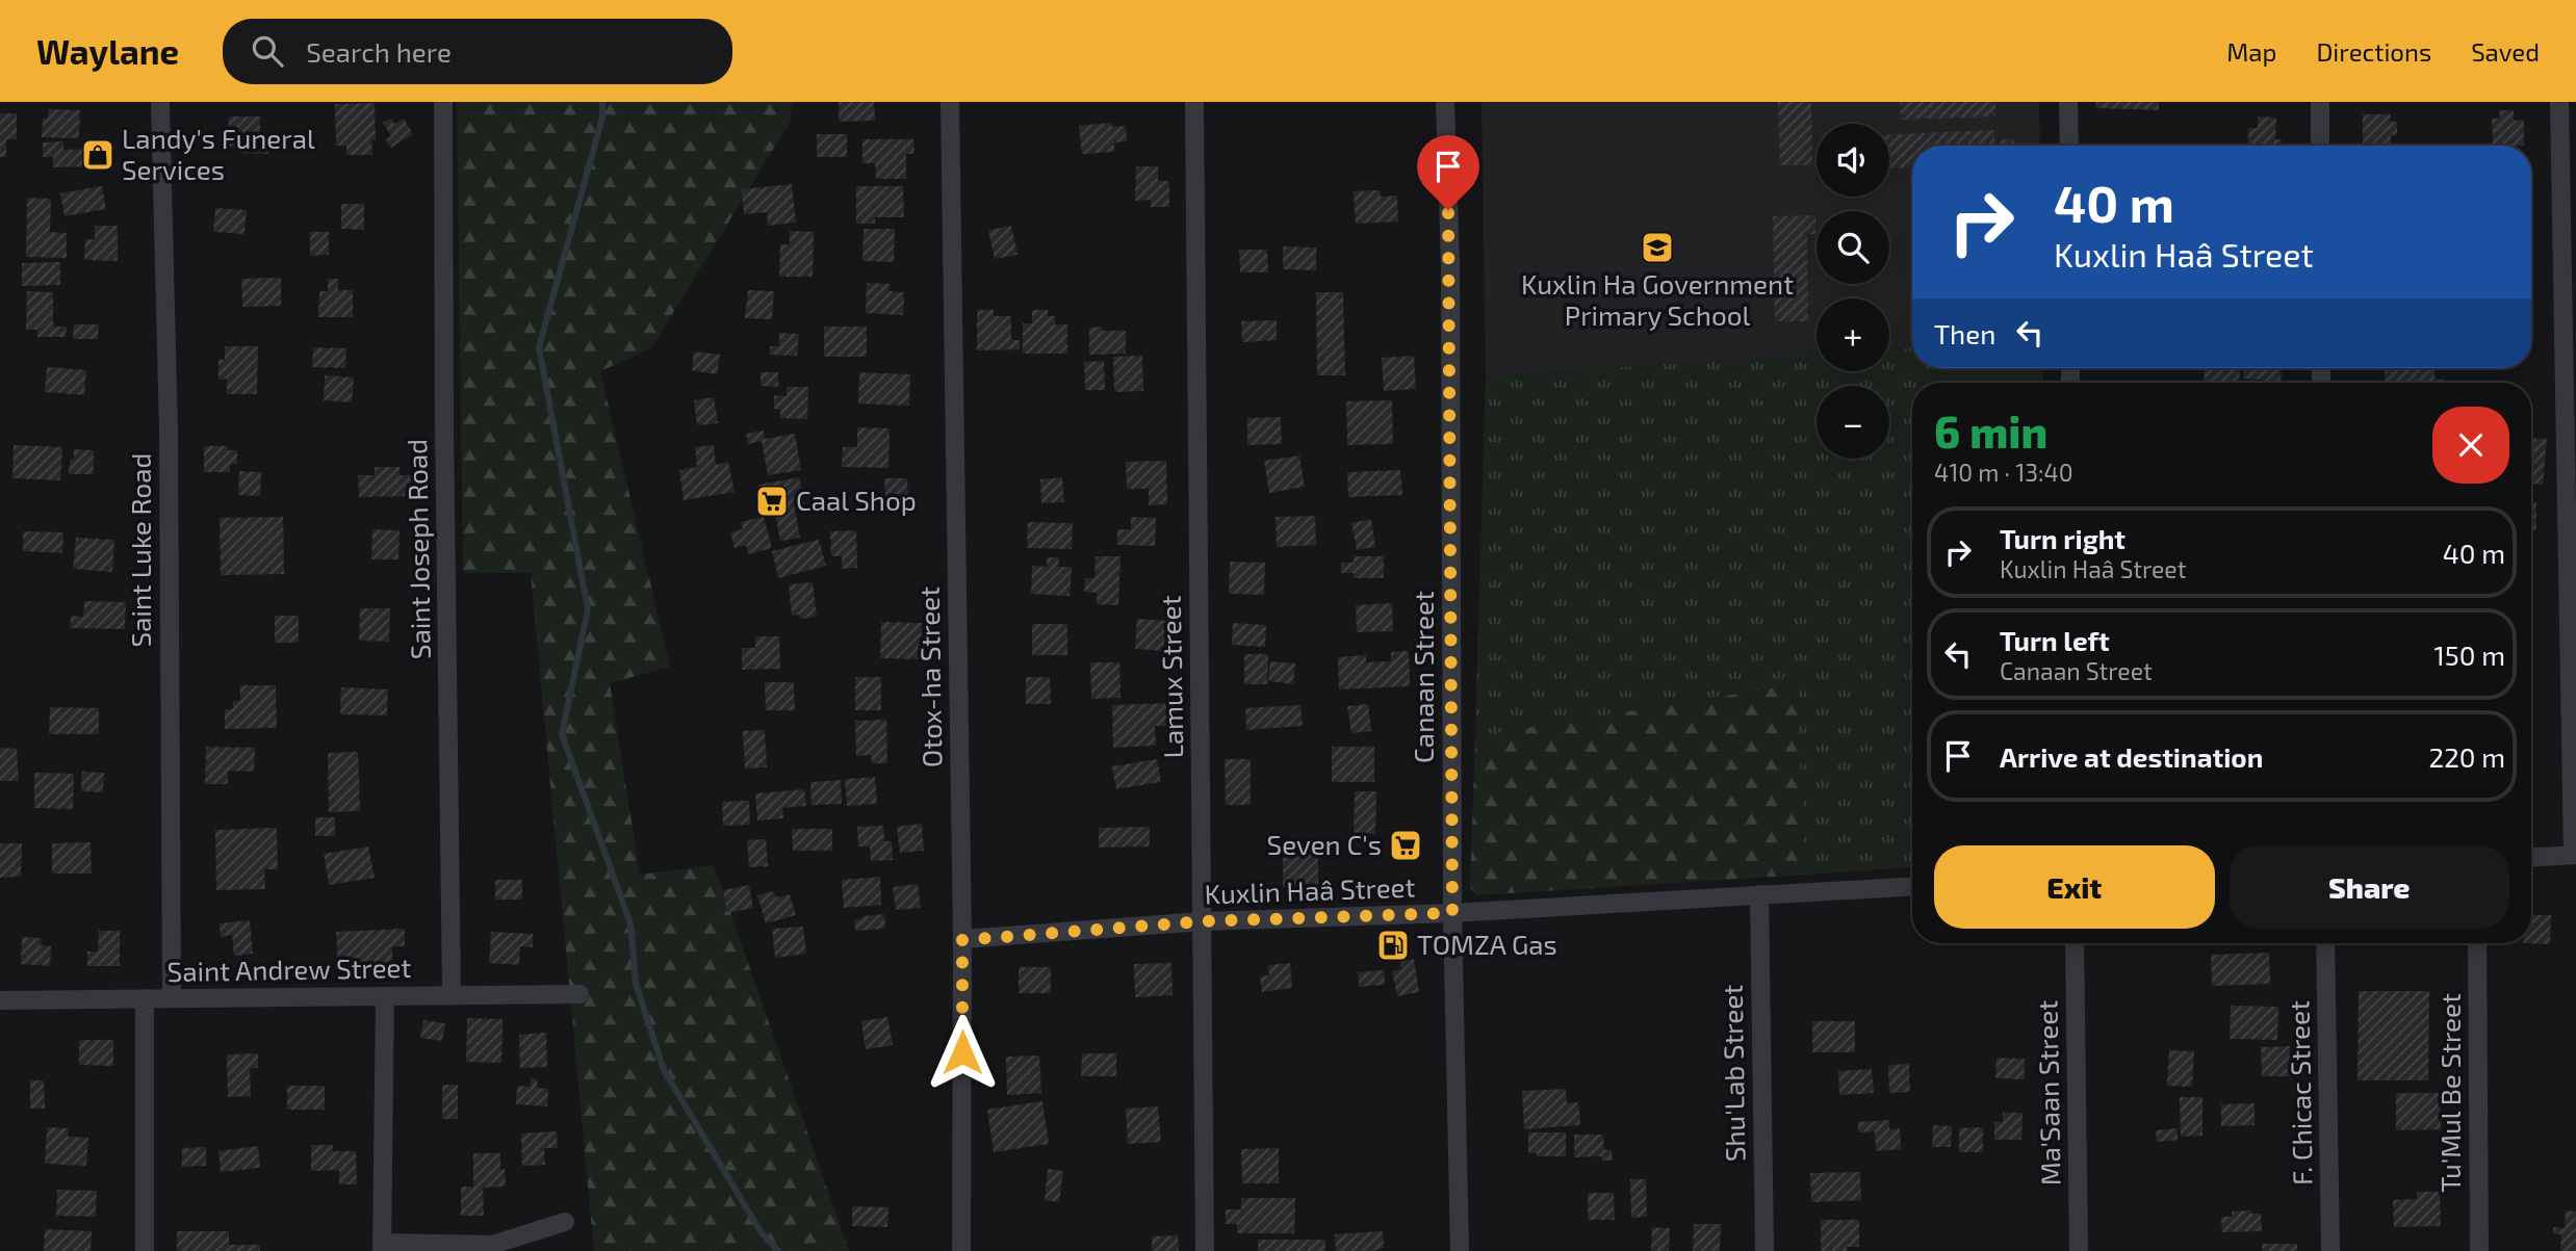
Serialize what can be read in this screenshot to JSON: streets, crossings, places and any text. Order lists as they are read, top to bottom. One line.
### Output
{"streets":{"street":["Saint Joseph Road","Saint Luke Road","Otox-ha Street","Lamux Street","Canaan Street","Kuxlin Haâ Street","Saint Andrew Street","Shu'Lab Street","Ma'Saan Street","F. Chicac Street","Tu'Mul Be Street"]},"crossings":[["Saint Joseph Road","Saint Andrew Street"],["Saint Luke Road","Saint Andrew Street"],["Otox-ha Street","Kuxlin Haâ Street"],["Lamux Street","Kuxlin Haâ Street"],["Canaan Street","Kuxlin Haâ Street"],["Kuxlin Haâ Street","Shu'Lab Street"]],"places":{"shop":["Landy's Funeral Services"],"school or university":["Kuxlin Ha Government Primary School"],"supermarket":["Caal Shop","Seven C's"],"fuel station":["TOMZA Gas"]},"page":{"header":"Waylane","search":"Search here","nav":["Map","Directions","Saved"],"map_buttons":["+","−"],"turn":["40 m","Kuxlin Haâ Street"],"then":"Then","heading":["6 min","410 m · 13:40"],"list":[{"name":"Turn right","note":"Kuxlin Haâ Street","value":"40 m"},{"name":"Turn left","note":"Canaan Street","value":"150 m"},{"name":"Arrive at destination","value":"220 m"}],"buttons":["Exit","Share"]}}
